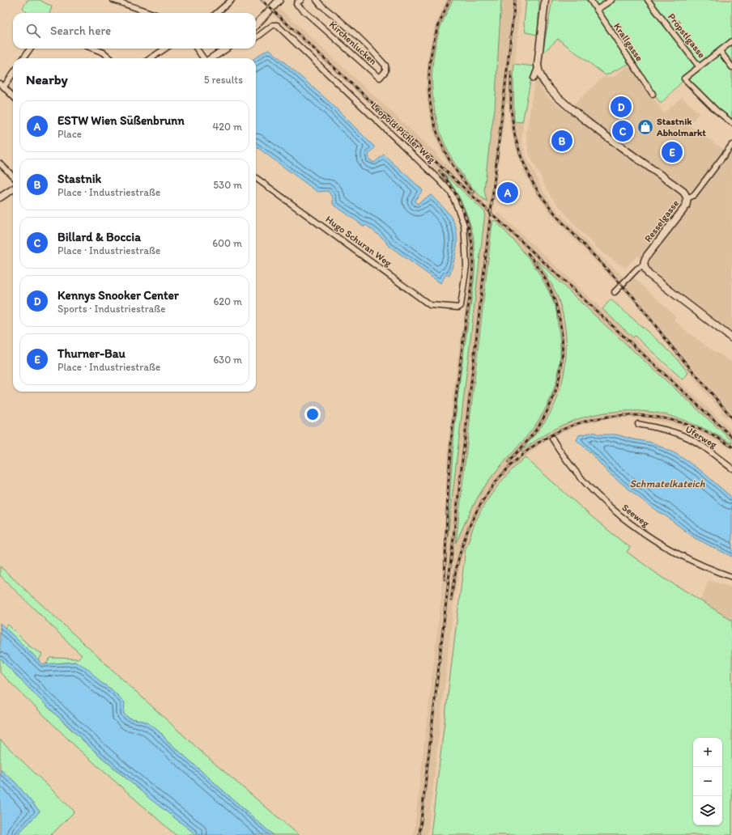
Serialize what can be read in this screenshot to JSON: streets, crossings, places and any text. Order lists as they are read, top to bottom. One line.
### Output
{"streets":{"street":["Pröpstlgasse","Krallgasse","Kirchenlucken","Leopold Pichler Weg","Resselgasse","Hugo Schuran Weg","Uferweg","Seeweg"]},"crossings":[["Leopold Pichler Weg","Hugo Schuran Weg"]],"water":["Schmatelkateich"],"places":{"shop":["Stastnik Abholmarkt"]},"page":{"search":"Search here","heading":["Nearby","5 results"],"pins":["D","C","B","E","A"],"list":[{"mark":"A","name":"ESTW Wien Süßenbrunn","note":"Place","value":"420 m"},{"mark":"B","name":"Stastnik","note":"Place · Industriestraße","value":"530 m"},{"mark":"C","name":"Billard & Boccia","note":"Place · Industriestraße","value":"600 m"},{"mark":"D","name":"Kennys Snooker Center","note":"Sports · Industriestraße","value":"620 m"},{"mark":"E","name":"Thurner-Bau","note":"Place · Industriestraße","value":"630 m"}],"map_buttons":["+","−"]}}
